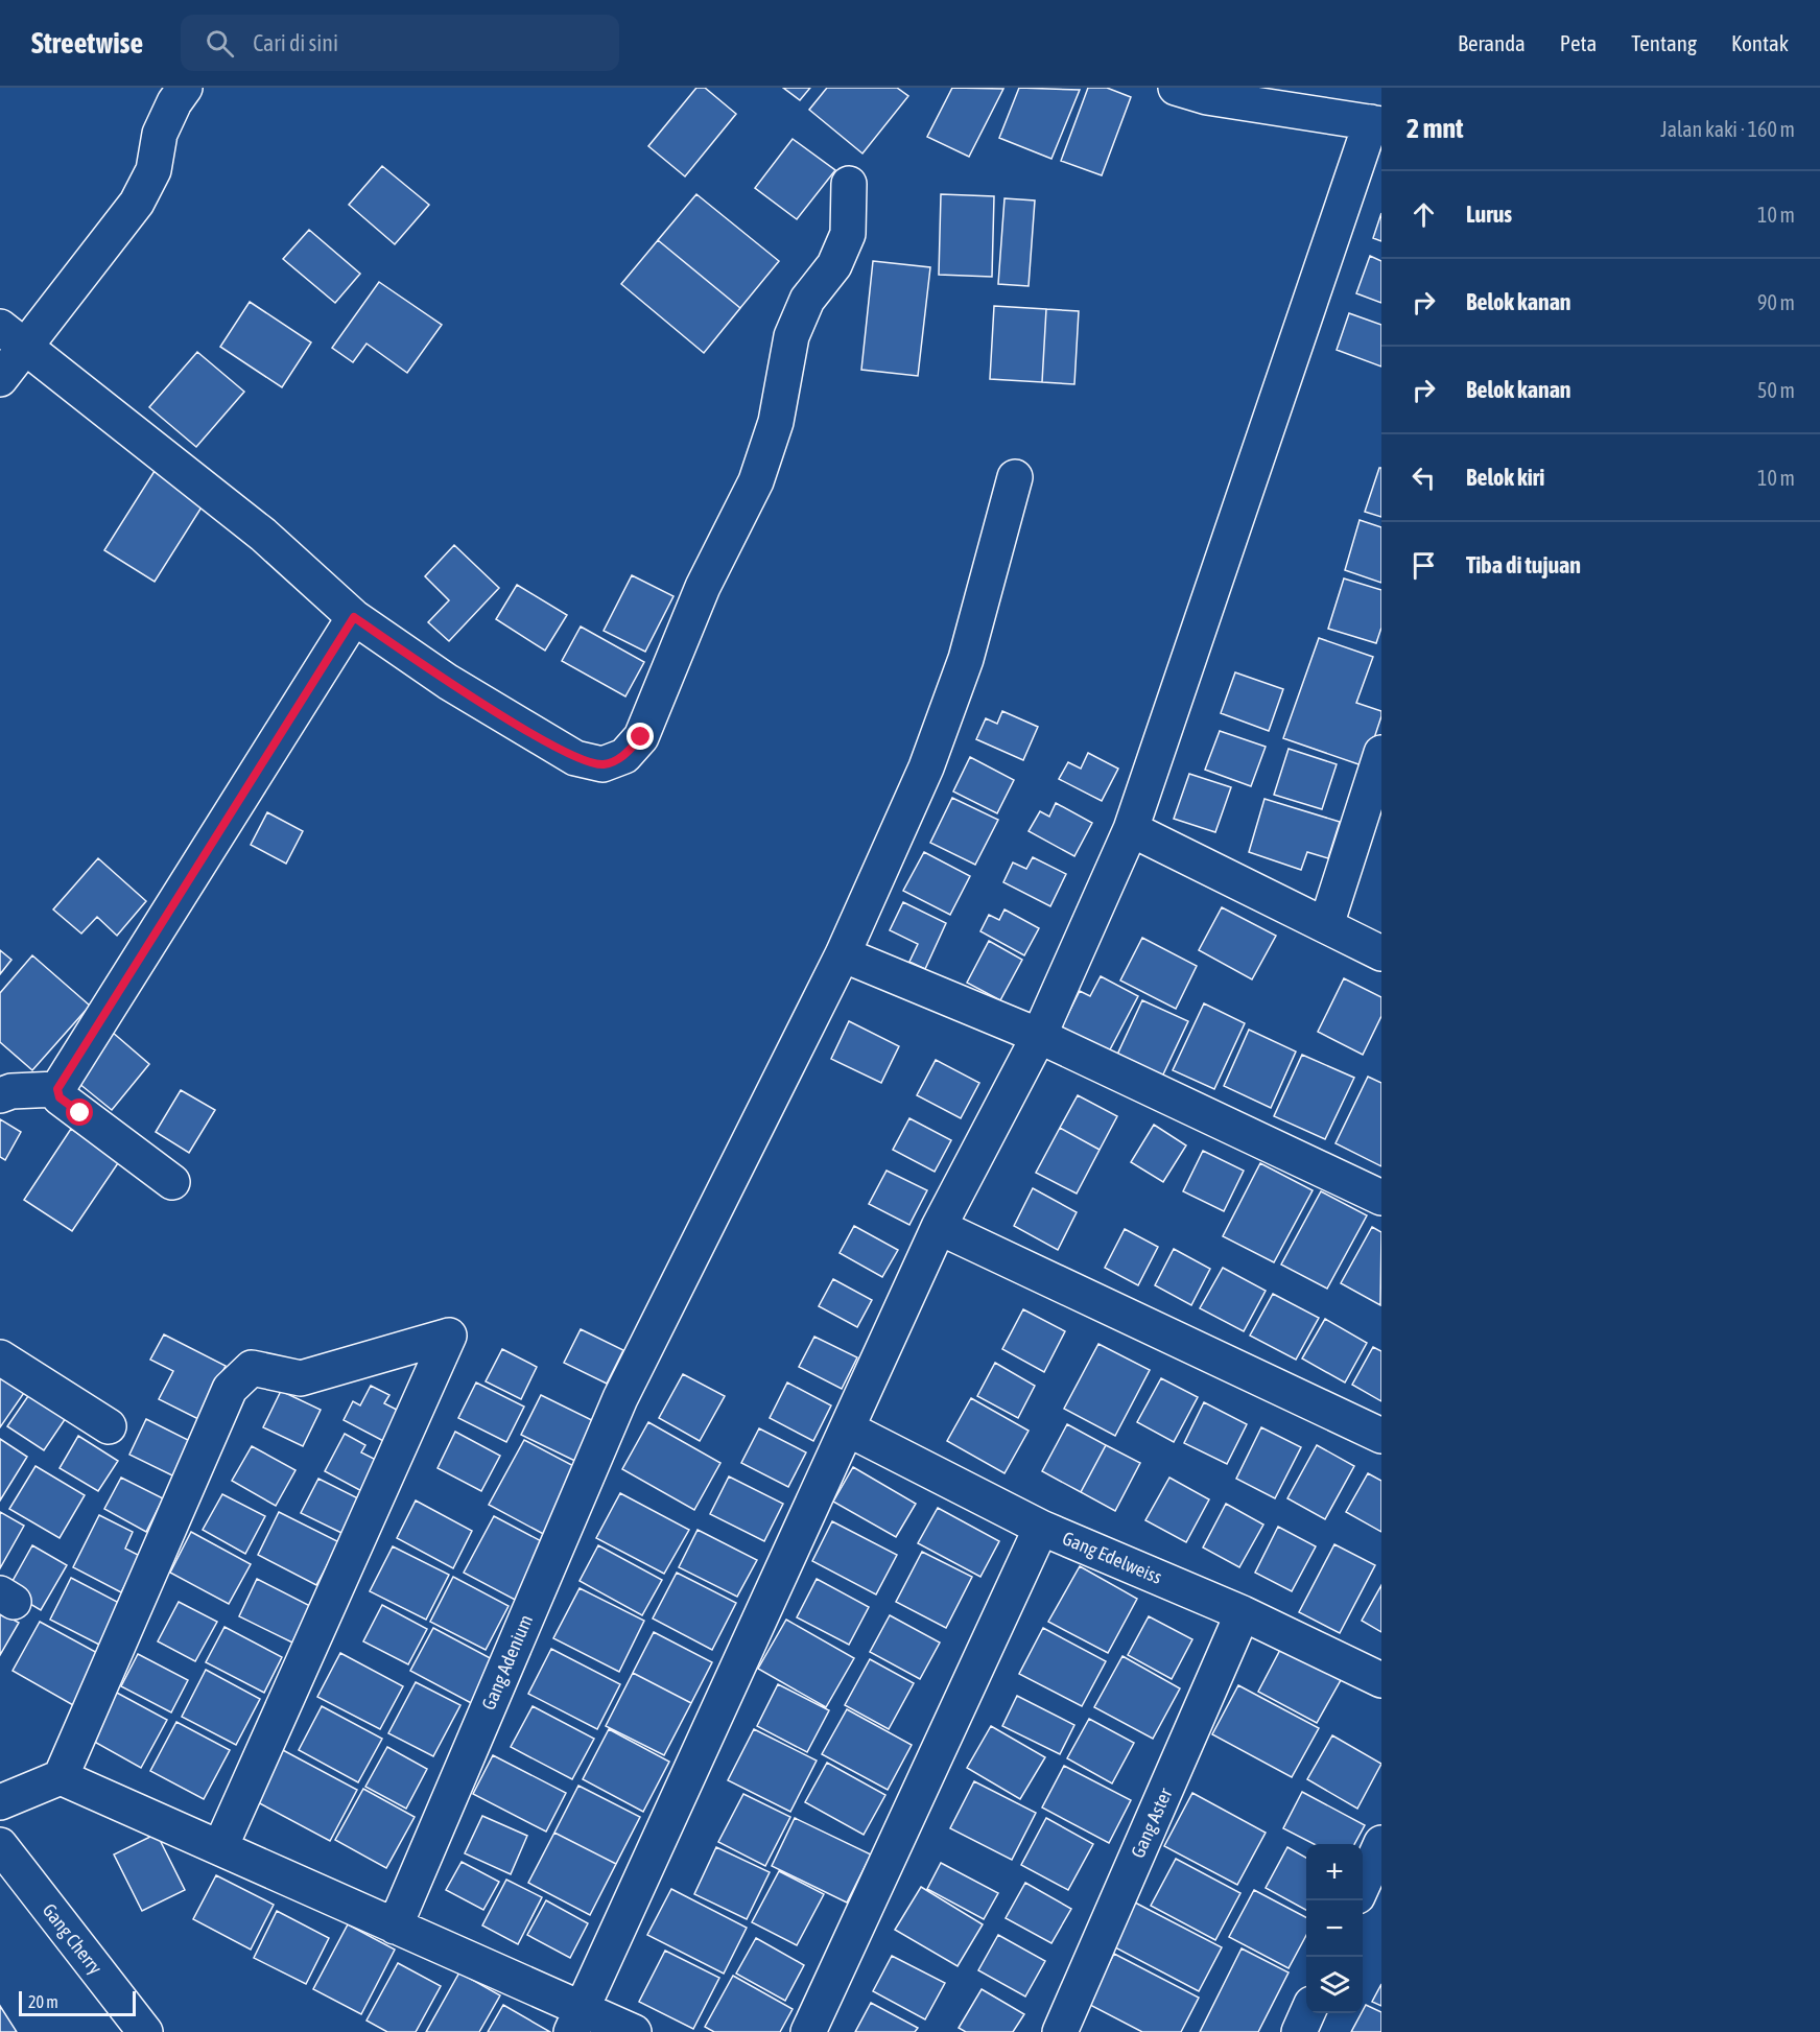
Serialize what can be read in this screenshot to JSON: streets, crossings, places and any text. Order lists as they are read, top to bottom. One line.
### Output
{"streets":{"street":["Gang Edelweiss","Gang Adenium","Gang Aster","Gang Cherry"]},"crossings":[["Gang Edelweiss","Gang Aster"]],"scale_bar":"20 m","page":{"header":"Streetwise","search":"Cari di sini","nav":["Beranda","Peta","Tentang","Kontak"],"heading":["2 mnt","Jalan kaki · 160 m"],"list":[["Lurus","10 m"],["Belok kanan","90 m"],["Belok kanan","50 m"],["Belok kiri","10 m"],"Tiba di tujuan"],"map_buttons":["+","−"],"scale":"20 m"}}
